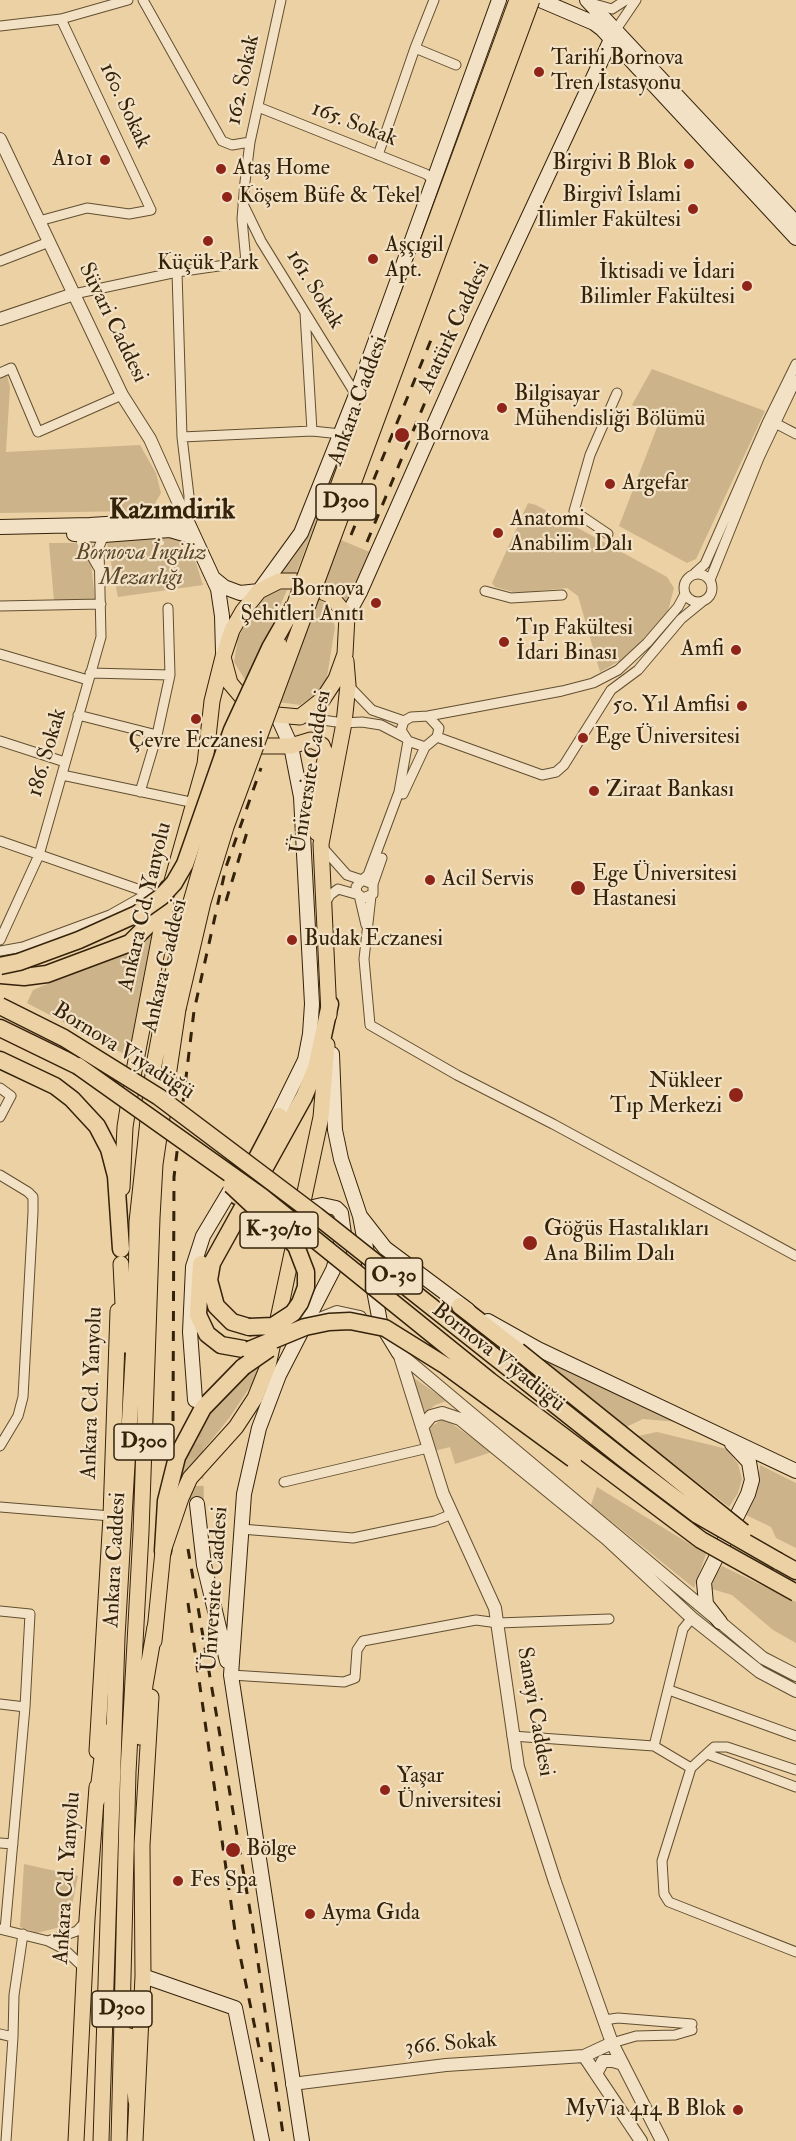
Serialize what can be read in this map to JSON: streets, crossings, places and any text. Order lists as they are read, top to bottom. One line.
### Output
{"streets":{"highway":["Bornova Viyadüğü","K-30/10","O-30"],"main road":["Atatürk Caddesi","Ankara Caddesi","D300","Üniversite Caddesi","Ankara Cd. Yanyolu"],"street":["162. Sokak","160. Sokak","165. Sokak","161. Sokak","Süvari Caddesi","186. Sokak","Sanayi Caddesi","366. Sokak"]},"crossings":[["162. Sokak","165. Sokak"],["162. Sokak","161. Sokak"],["160. Sokak","Süvari Caddesi"],["165. Sokak","Ankara Caddesi"],["161. Sokak","Ankara Caddesi"],["Atatürk Caddesi","Ankara Caddesi"],["Atatürk Caddesi","Üniversite Caddesi"],["Atatürk Caddesi","Ankara Cd. Yanyolu"],["Ankara Caddesi","Üniversite Caddesi"],["Ankara Caddesi","Ankara Cd. Yanyolu"],["Üniversite Caddesi","Ankara Cd. Yanyolu"],["Üniversite Caddesi","K-30/10"],["Üniversite Caddesi","O-30"],["Üniversite Caddesi","366. Sokak"],["Bornova Viyadüğü","K-30/10"],["Bornova Viyadüğü","O-30"],["Sanayi Caddesi","366. Sokak"]],"districts":["Kazımdirik"],"parks":["Bornova İngiliz Mezarlığı"],"places":["Tarihi Bornova Tren İstasyonu","A101","Birgivi B Blok","Ataş Home","Köşem Büfe & Tekel","Birgivî İslami İlimler Fakültesi","Küçük Park","Aşçıgil Apt.","İktisadi ve İdari Bilimler Fakültesi","Bilgisayar Mühendisliği Bölümü","Bornova","Argefar","Anatomi Anabilim Dalı","Bornova Şehitleri Anıtı","Tıp Fakültesi İdari Binası","Amfi","50. Yıl Amfisi","Çevre Eczanesi","Ege Üniversitesi","Ziraat Bankası","Acil Servis","Ege Üniversitesi Hastanesi","Budak Eczanesi","Nükleer Tıp Merkezi","Göğüs Hastalıkları Ana Bilim Dalı","Yaşar Üniversitesi","Bölge","Fes Spa","Ayma Gıda","MyVia 414 B Blok"]}
